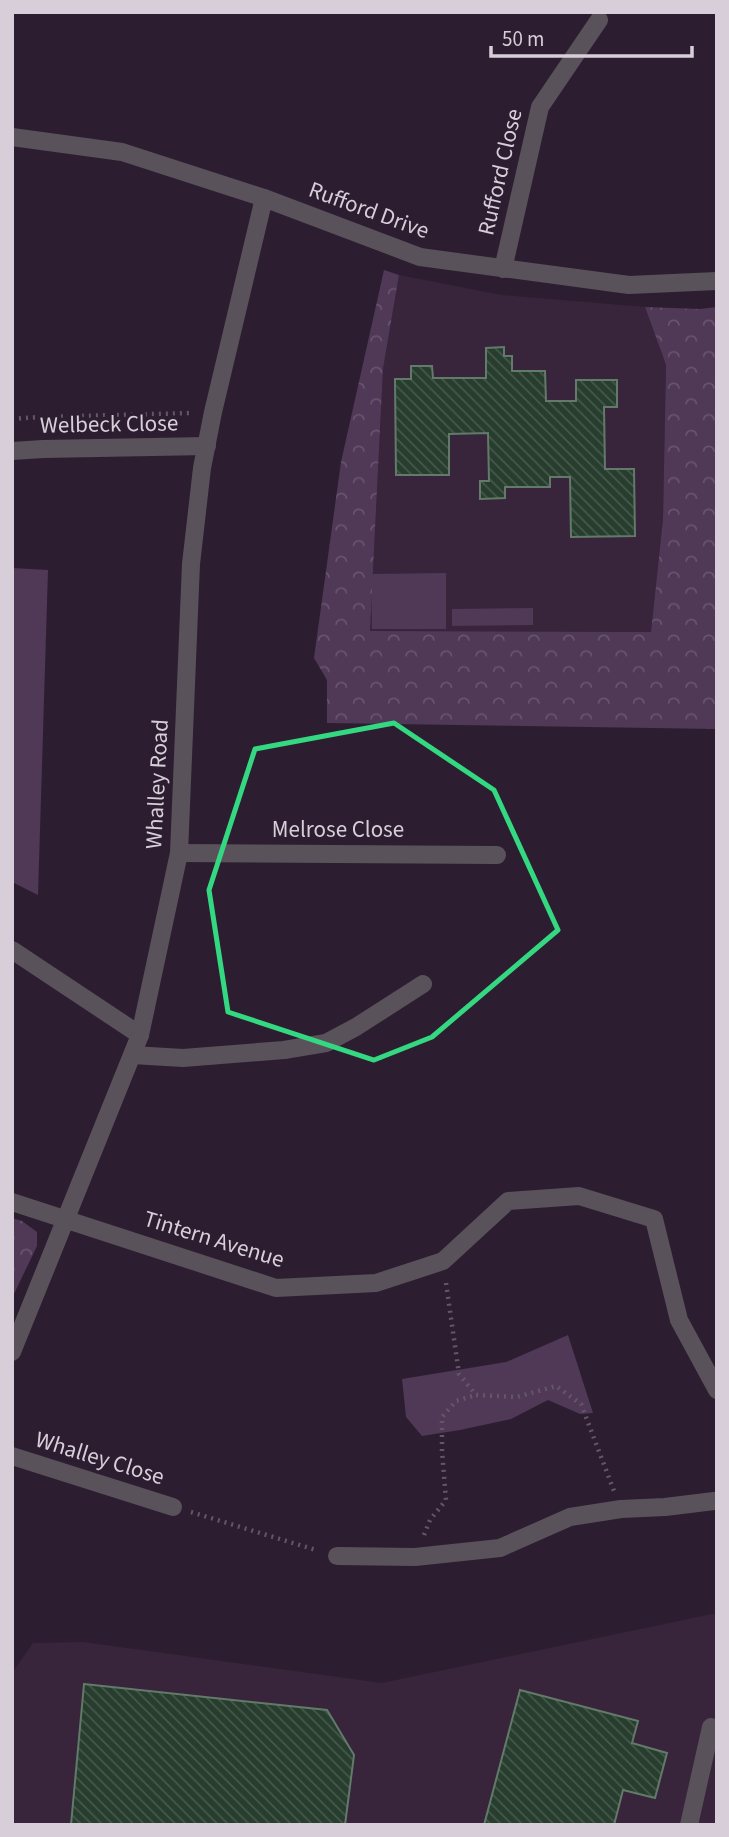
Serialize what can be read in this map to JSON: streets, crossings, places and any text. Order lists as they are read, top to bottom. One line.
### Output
{"streets":{"street":["Rufford Close","Rufford Drive","Welbeck Close","Whalley Road","Melrose Close","Tintern Avenue","Whalley Close"]},"crossings":[["Rufford Close","Rufford Drive"],["Rufford Drive","Whalley Road"],["Welbeck Close","Whalley Road"],["Whalley Road","Melrose Close"],["Whalley Road","Tintern Avenue"]],"scale_bar":"50 m"}
